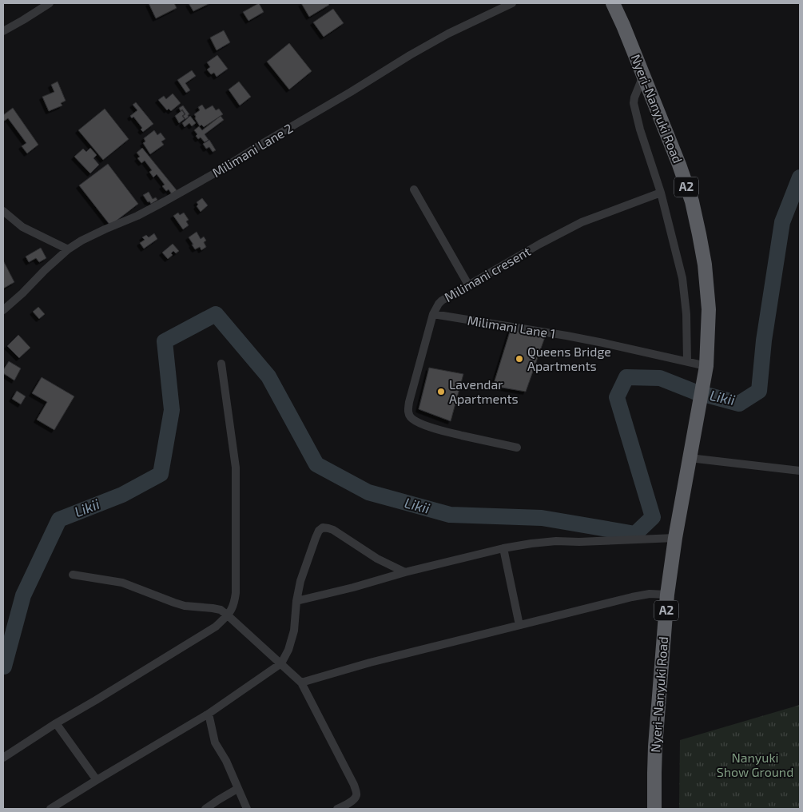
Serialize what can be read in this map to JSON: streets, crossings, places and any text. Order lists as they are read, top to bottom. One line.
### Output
{"streets":{"highway":["Nyeri-Nanyuki Road","A2"],"street":["Milimani Lane 2","Milimani cresent","Milimani Lane 1"]},"crossings":[["Nyeri-Nanyuki Road","Milimani Lane 1"],["Milimani cresent","Milimani Lane 1"]],"water":["Likii"],"parks":["Nanyuki Show Ground"],"places":["Queens Bridge Apartments","Lavendar Apartments"]}
